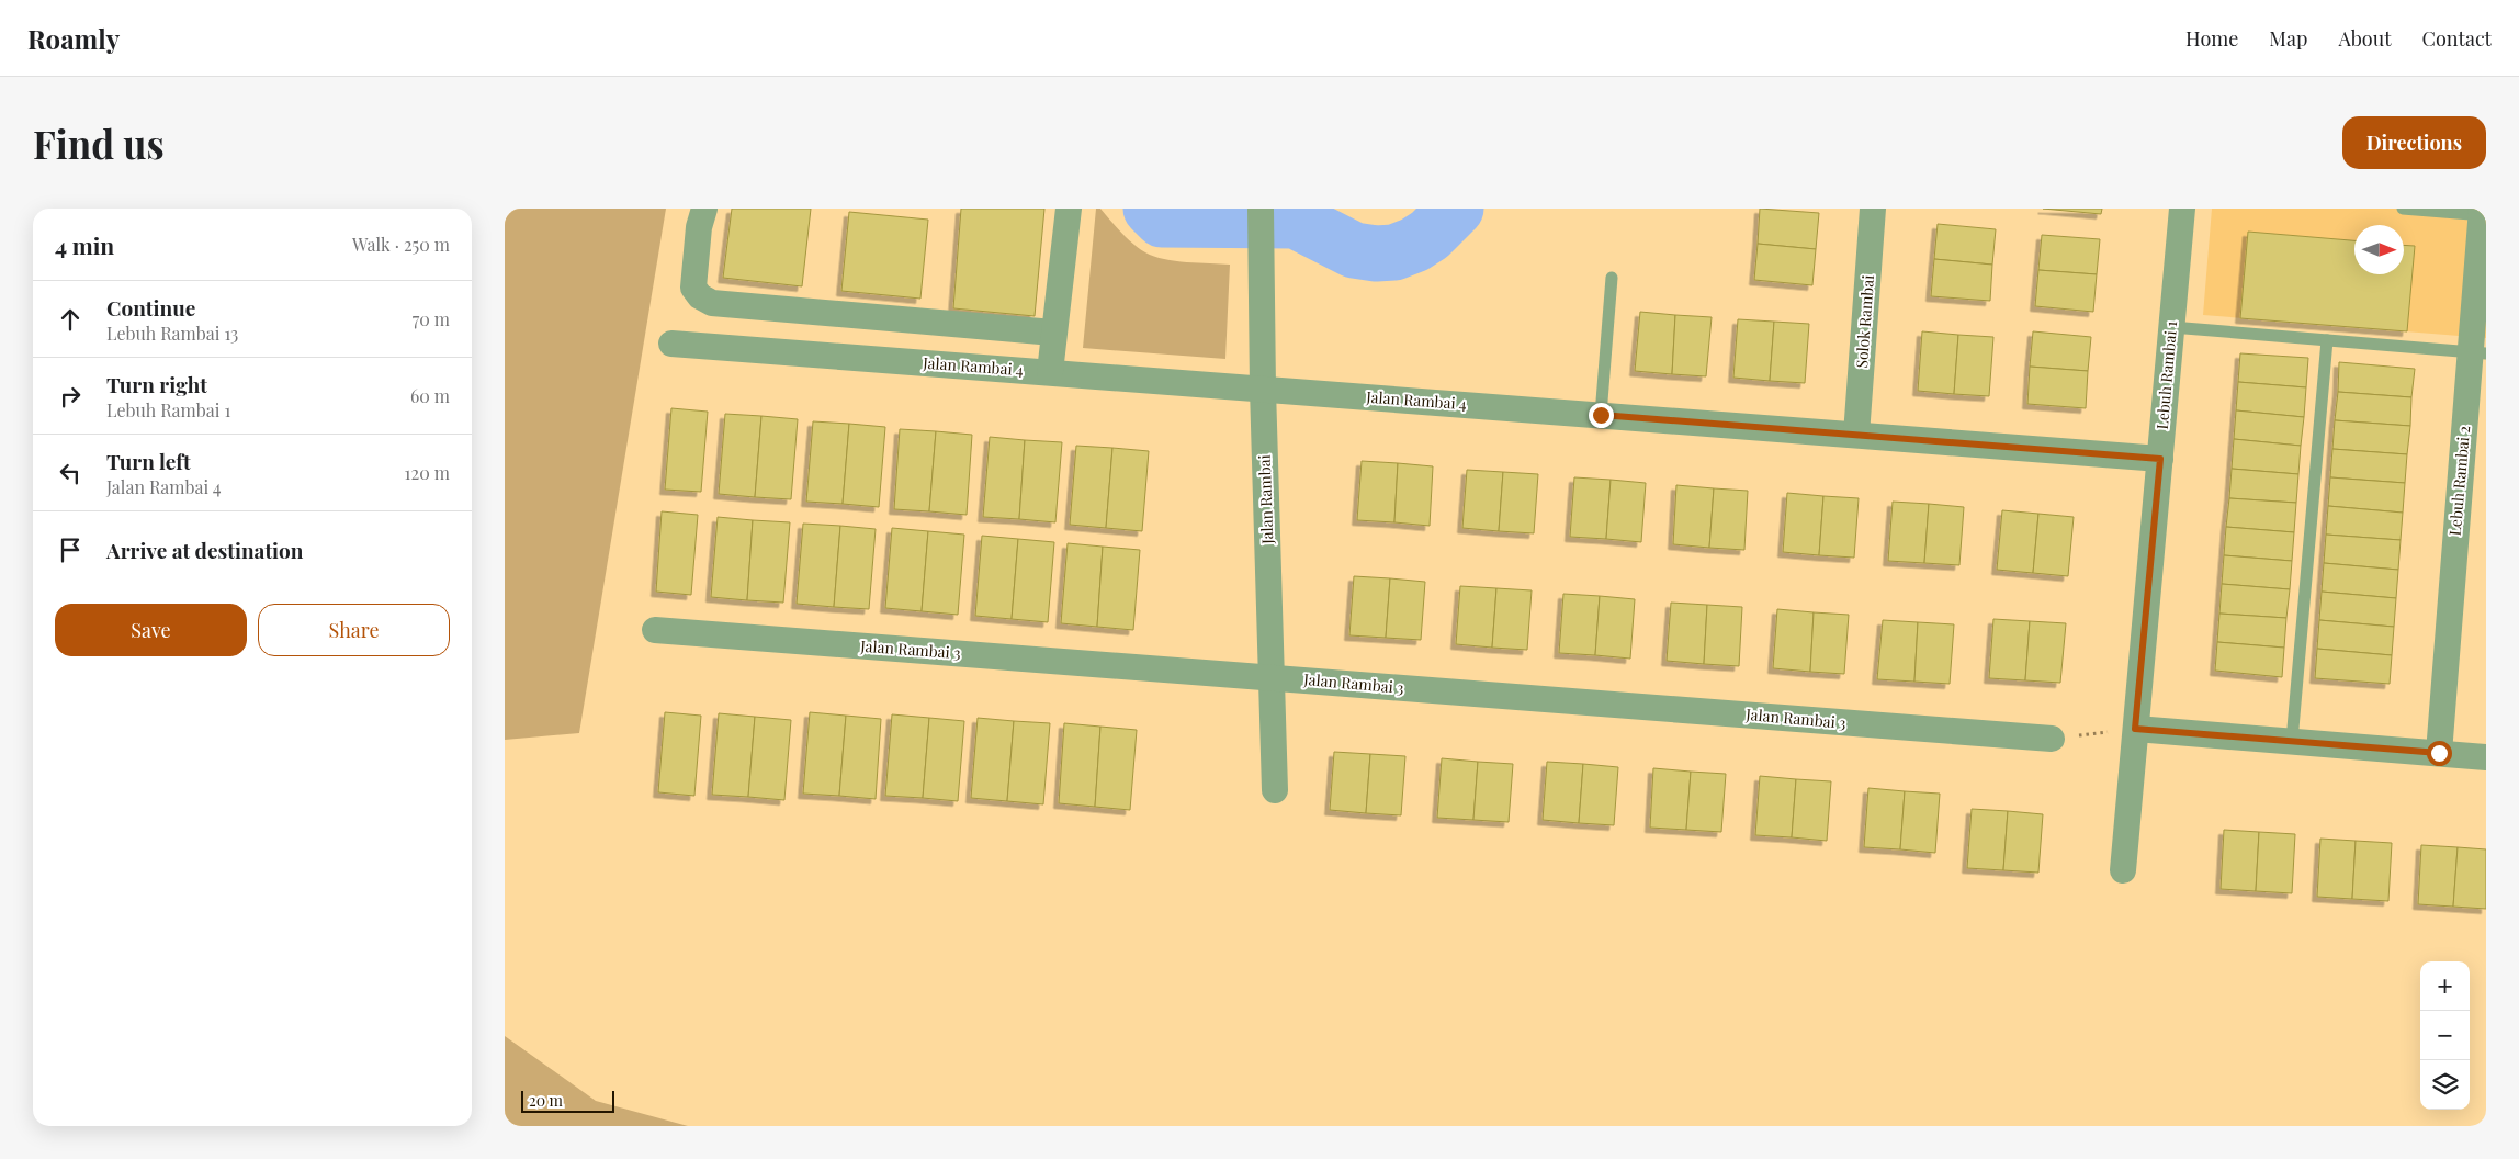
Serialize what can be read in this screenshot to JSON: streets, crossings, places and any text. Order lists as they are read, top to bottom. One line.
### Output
{"streets":{"street":["Solok Rambai","Jalan Rambai 4","Lebuh Rambai 1","Lebuh Rambai 2","Jalan Rambai","Jalan Rambai 3"]},"crossings":[["Solok Rambai","Jalan Rambai 4"],["Jalan Rambai 4","Lebuh Rambai 1"],["Jalan Rambai 4","Jalan Rambai"],["Jalan Rambai","Jalan Rambai 3"]],"scale_bar":"20 m","north":"right","page":{"header":"Roamly","nav":["Home","Map","About","Contact"],"buttons":["Directions",["Save","Share"]],"title":"Find us","heading":["4 min","Walk · 250 m"],"list":[["Continue","Lebuh Rambai 13","70 m"],["Turn right","Lebuh Rambai 1","60 m"],["Turn left","Jalan Rambai 4","120 m"],"Arrive at destination"],"map_buttons":["+","−"],"scale":"20 m"}}
